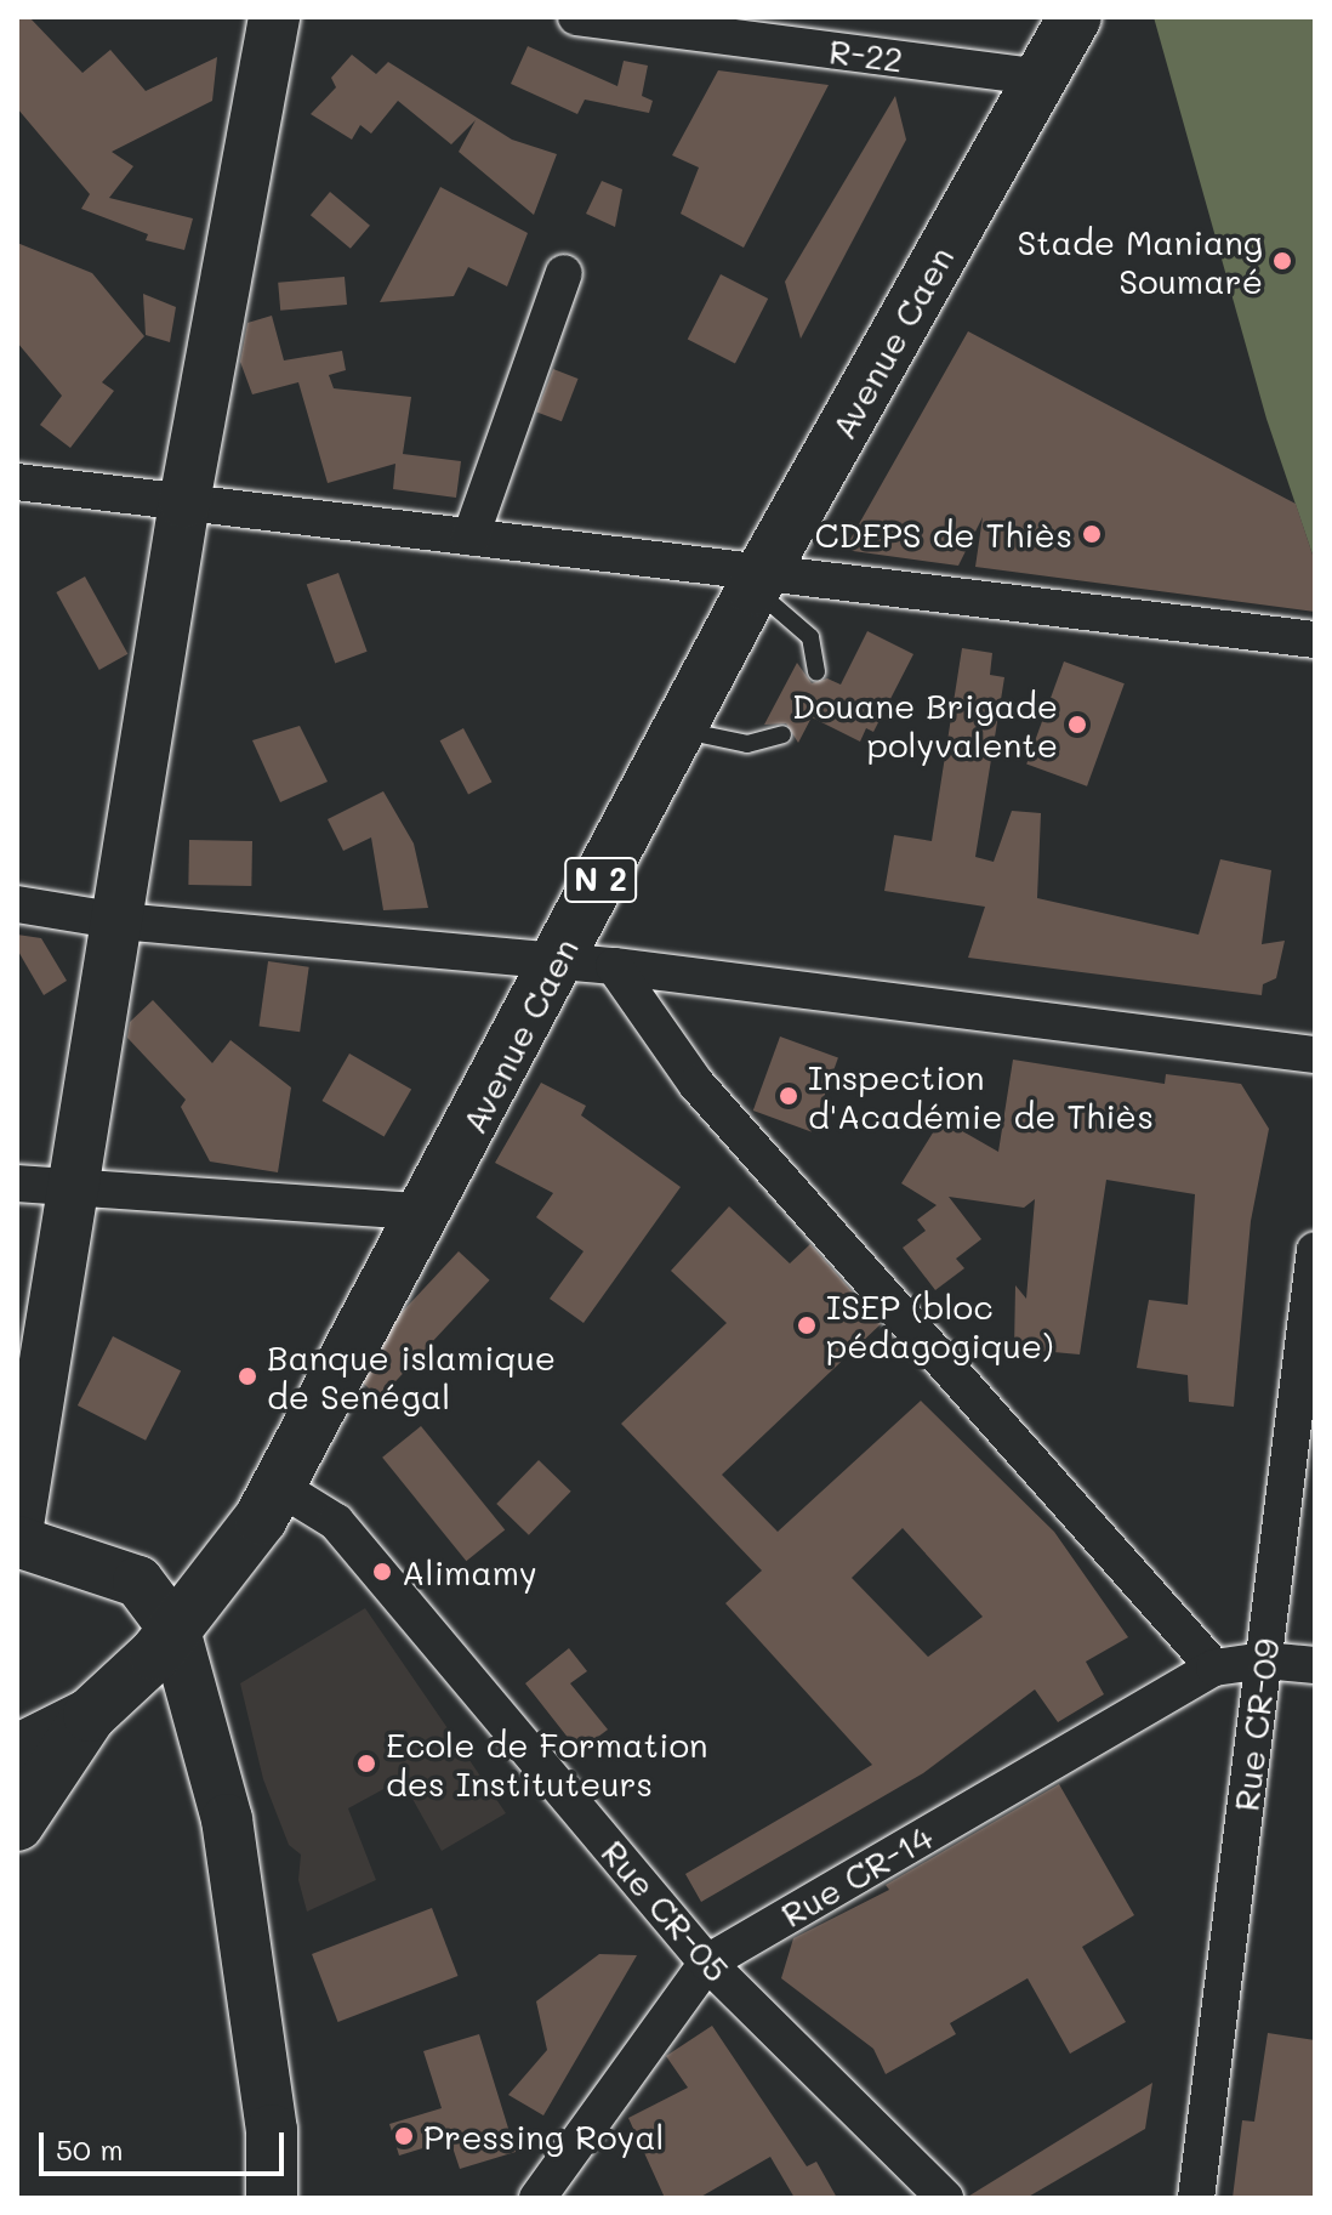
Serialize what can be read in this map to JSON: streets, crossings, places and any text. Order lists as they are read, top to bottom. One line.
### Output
{"streets":{"highway":["Avenue Caen","N 2"],"street":["R-22","Rue CR-09","Rue CR-14","Rue CR-05"]},"crossings":[["R-22","Avenue Caen"],["Avenue Caen","Rue CR-05"],["Rue CR-09","Rue CR-14"],["Rue CR-14","Rue CR-05"]],"places":["Stade Maniang Soumaré","CDEPS de Thiès","Douane Brigade polyvalente","Inspection d'Académie de Thiès","ISEP (bloc pédagogique)","Banque islamique de Senégal","Alimamy","Ecole de Formation des Instituteurs","Pressing Royal"],"scale_bar":"50 m"}
